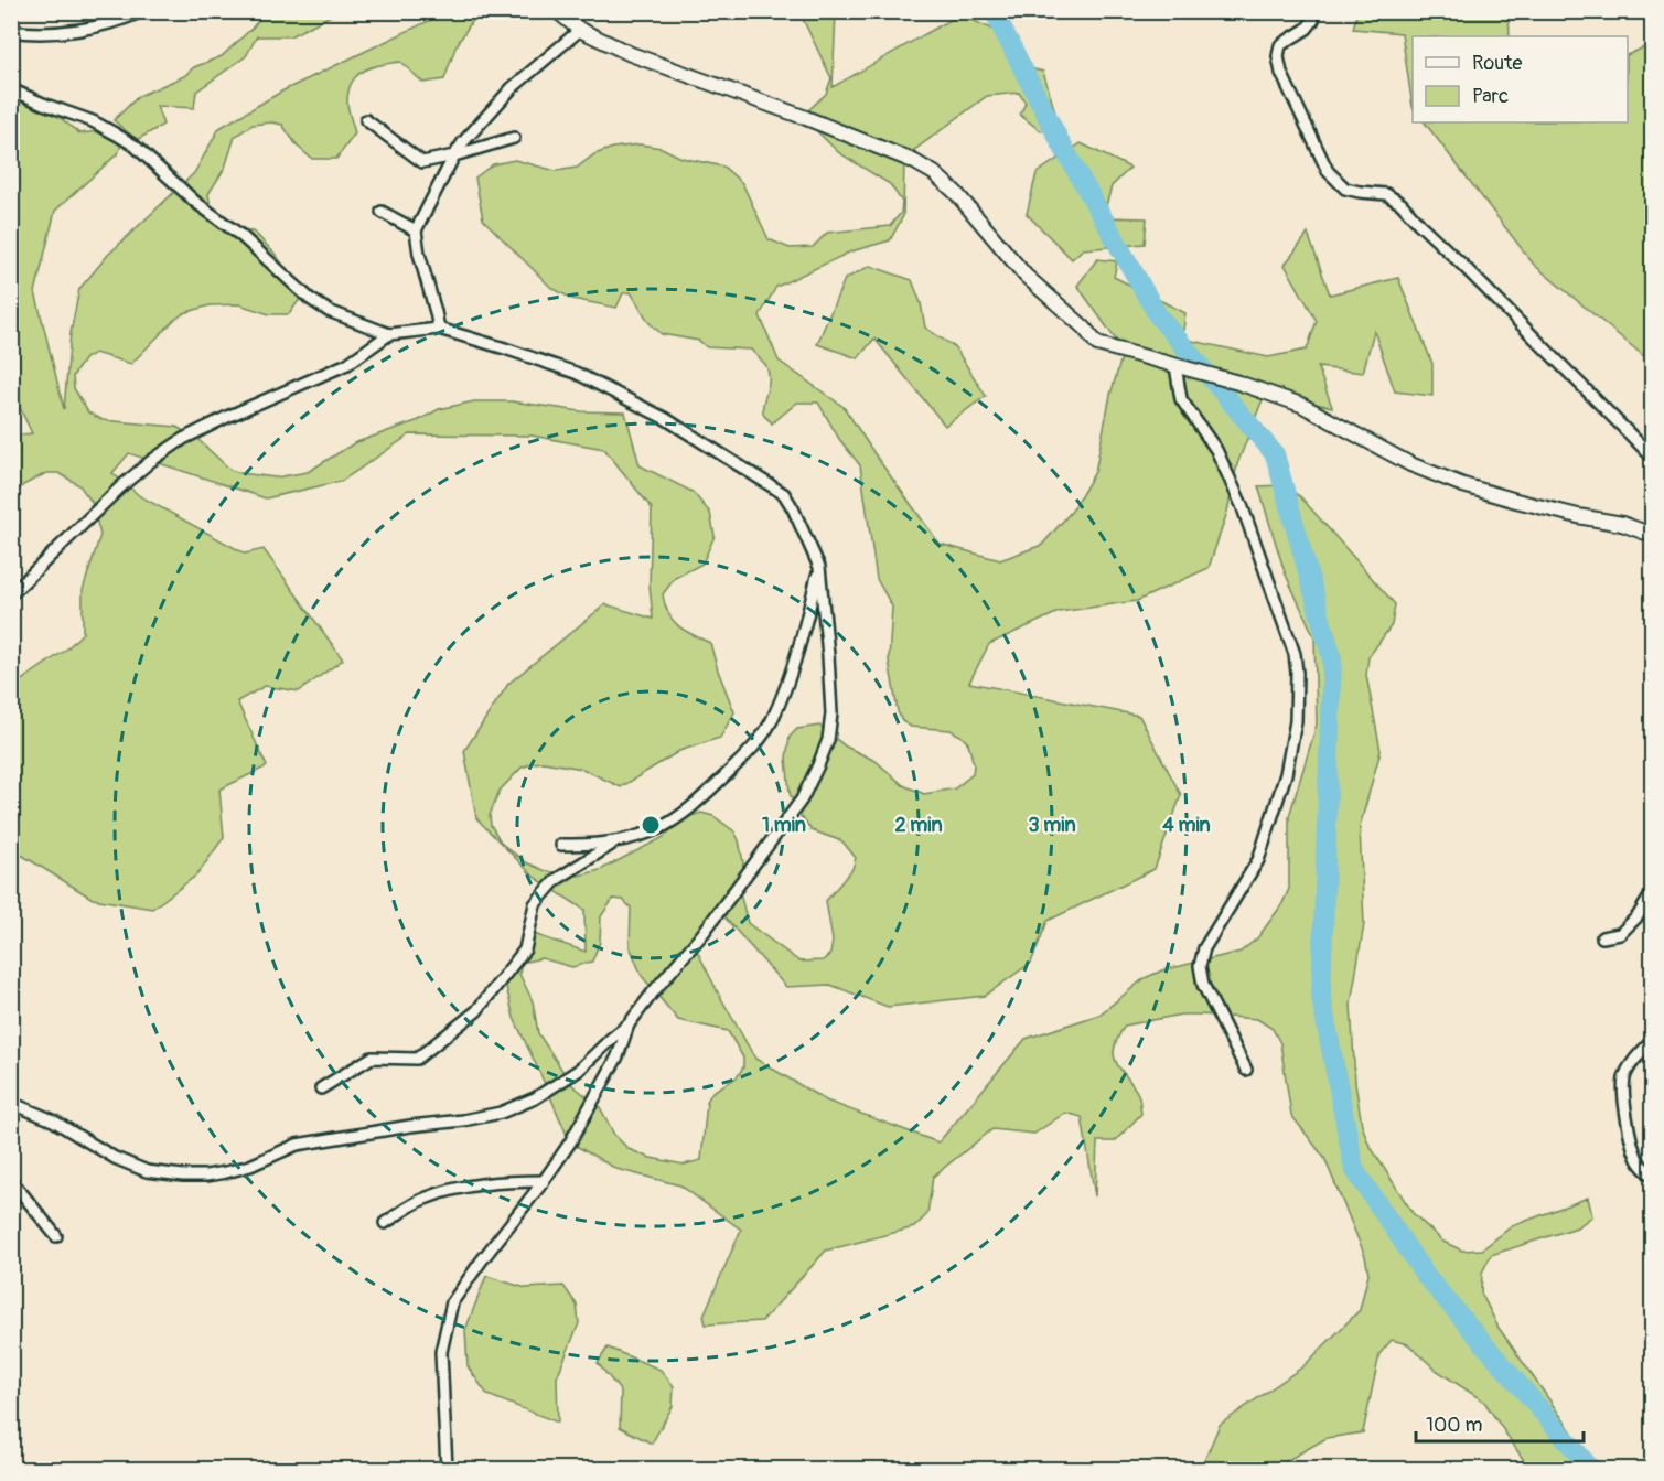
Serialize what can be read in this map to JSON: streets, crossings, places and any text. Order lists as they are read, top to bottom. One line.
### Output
{"legend":["Route","Parc"],"scale_bar":"100 m","rings":["1 min","2 min","3 min","4 min"]}
